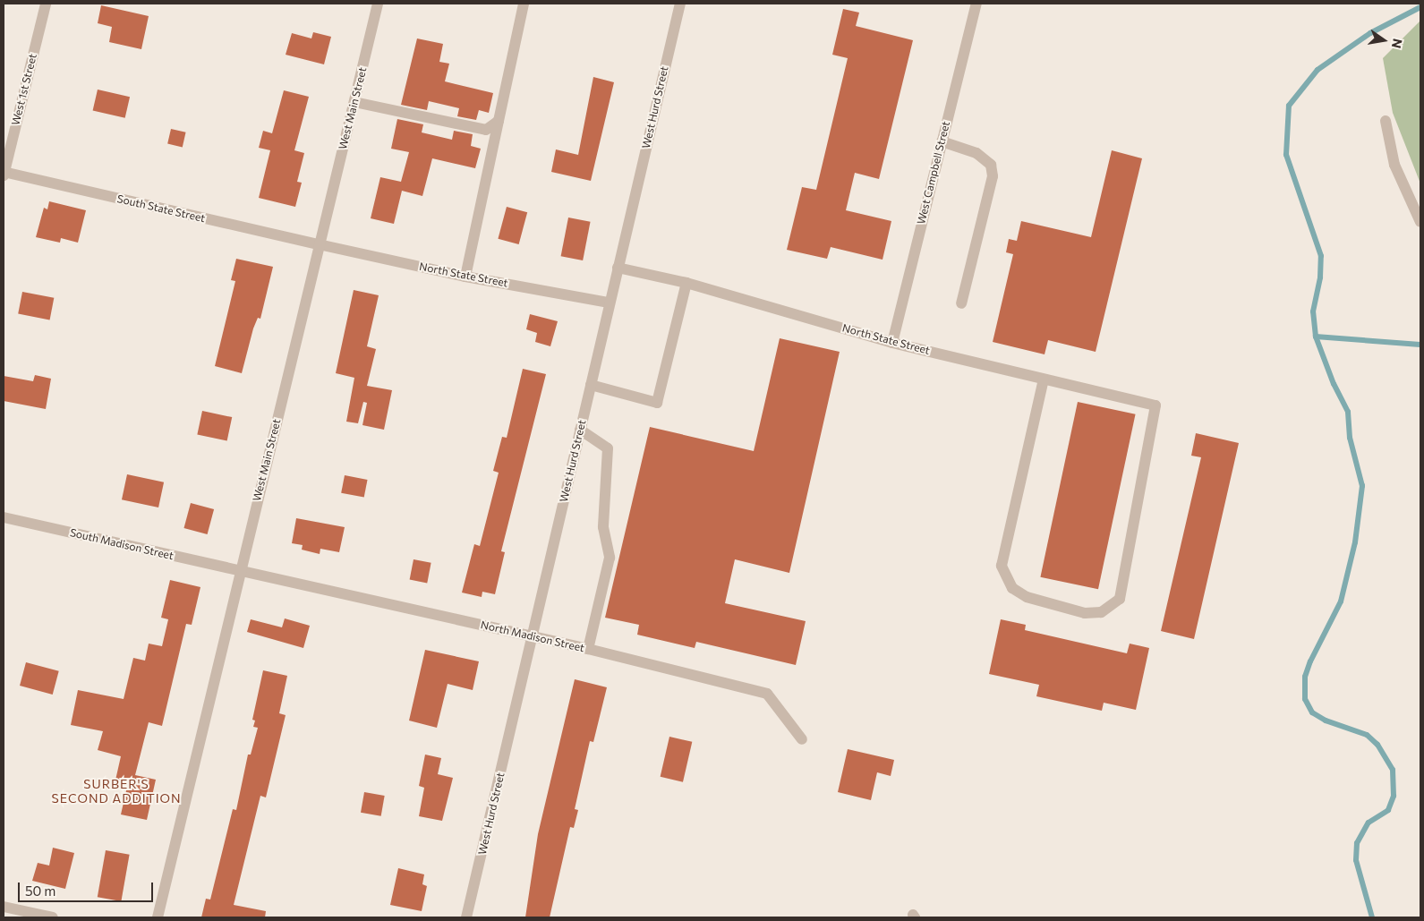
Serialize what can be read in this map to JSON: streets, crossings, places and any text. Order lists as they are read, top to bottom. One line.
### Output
{"streets":{"street":["West 1st Street","West Hurd Street","West Main Street","West Campbell Street","South State Street","North State Street","South Madison Street","North Madison Street"]},"crossings":[["West 1st Street","South State Street"],["West Hurd Street","North State Street"],["West Hurd Street","North Madison Street"],["West Main Street","South State Street"],["West Main Street","North State Street"],["West Main Street","South Madison Street"],["West Main Street","North Madison Street"],["West Campbell Street","North State Street"],["South State Street","North State Street"],["South Madison Street","North Madison Street"]],"districts":["SURBER'S SECOND ADDITION"],"scale_bar":"50 m","north":"right"}
